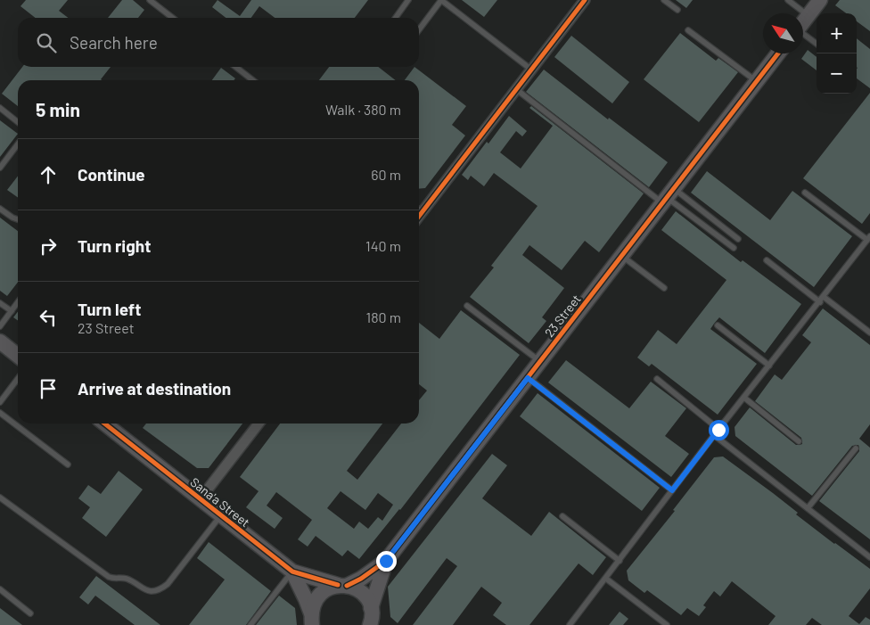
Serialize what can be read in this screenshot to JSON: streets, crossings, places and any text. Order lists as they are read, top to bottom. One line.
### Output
{"streets":{"street":["23 Street","Sana'a Street"]},"crossings":[["23 Street","Sana'a Street"]],"north":"top left","page":{"map_buttons":["+","−"],"search":"Search here","heading":["5 min","Walk · 380 m"],"list":[["Continue","60 m"],["Turn right","140 m"],["Turn left","23 Street","180 m"],"Arrive at destination"]}}
